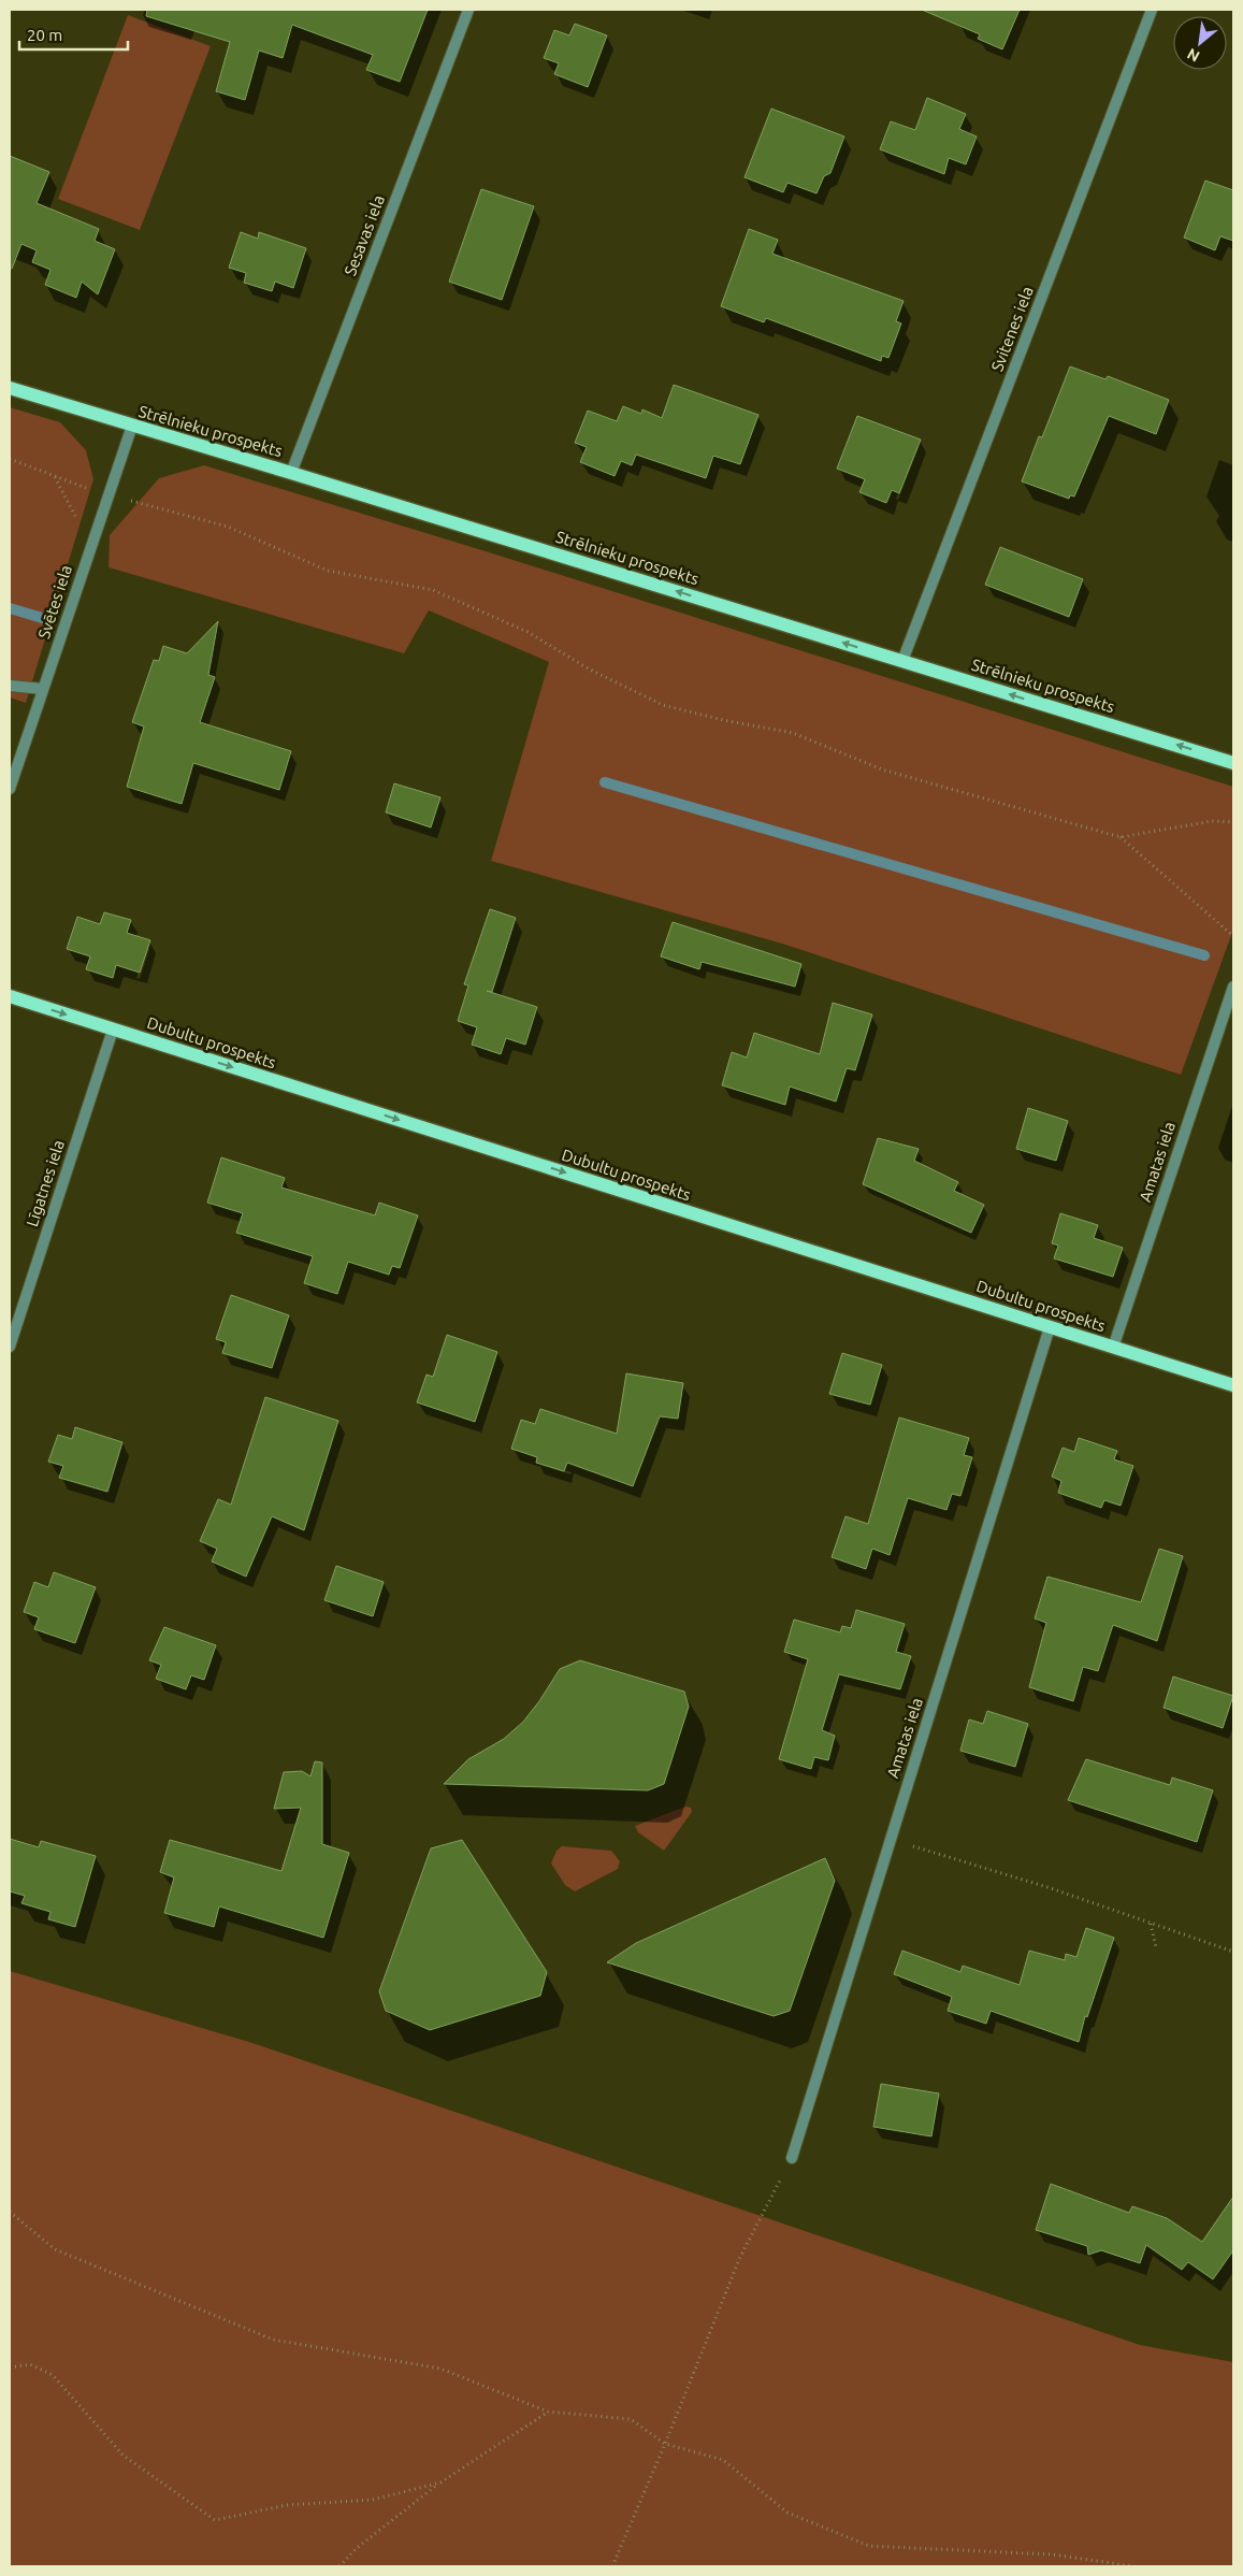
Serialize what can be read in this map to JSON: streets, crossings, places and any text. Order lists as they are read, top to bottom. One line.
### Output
{"streets":{"main road":["Strēlnieku prospekts","Dubultu prospekts"],"street":["Sesavas iela","Svitenes iela","Svētes iela","Amatas iela","Līgatnes iela"]},"crossings":[["Sesavas iela","Strēlnieku prospekts"],["Svitenes iela","Strēlnieku prospekts"],["Strēlnieku prospekts","Svētes iela"],["Dubultu prospekts","Amatas iela"],["Dubultu prospekts","Līgatnes iela"]],"one_way":["Strēlnieku prospekts","Dubultu prospekts"],"scale_bar":"20 m","north":"bottom left"}
